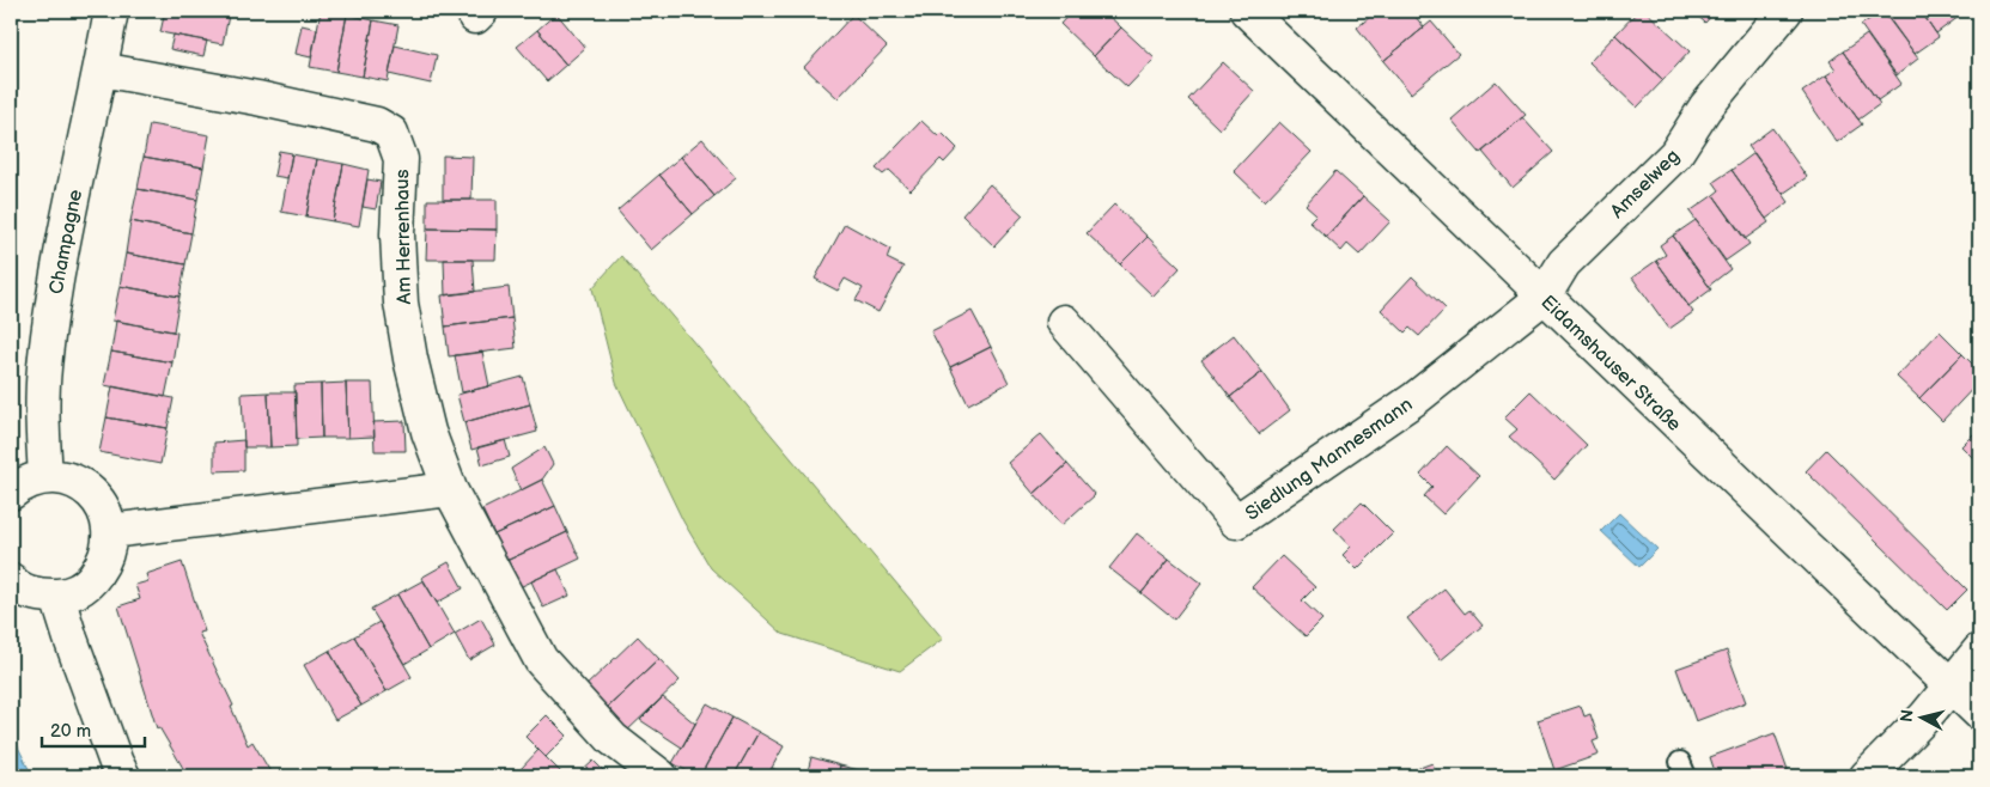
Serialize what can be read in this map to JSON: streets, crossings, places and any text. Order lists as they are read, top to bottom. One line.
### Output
{"streets":{"street":["Amselweg","Am Herrenhaus","Champagne","Eidamshauser Straße","Siedlung Mannesmann"]},"crossings":[["Amselweg","Eidamshauser Straße"],["Amselweg","Siedlung Mannesmann"],["Am Herrenhaus","Champagne"],["Eidamshauser Straße","Siedlung Mannesmann"]],"scale_bar":"20 m","north":"left"}
